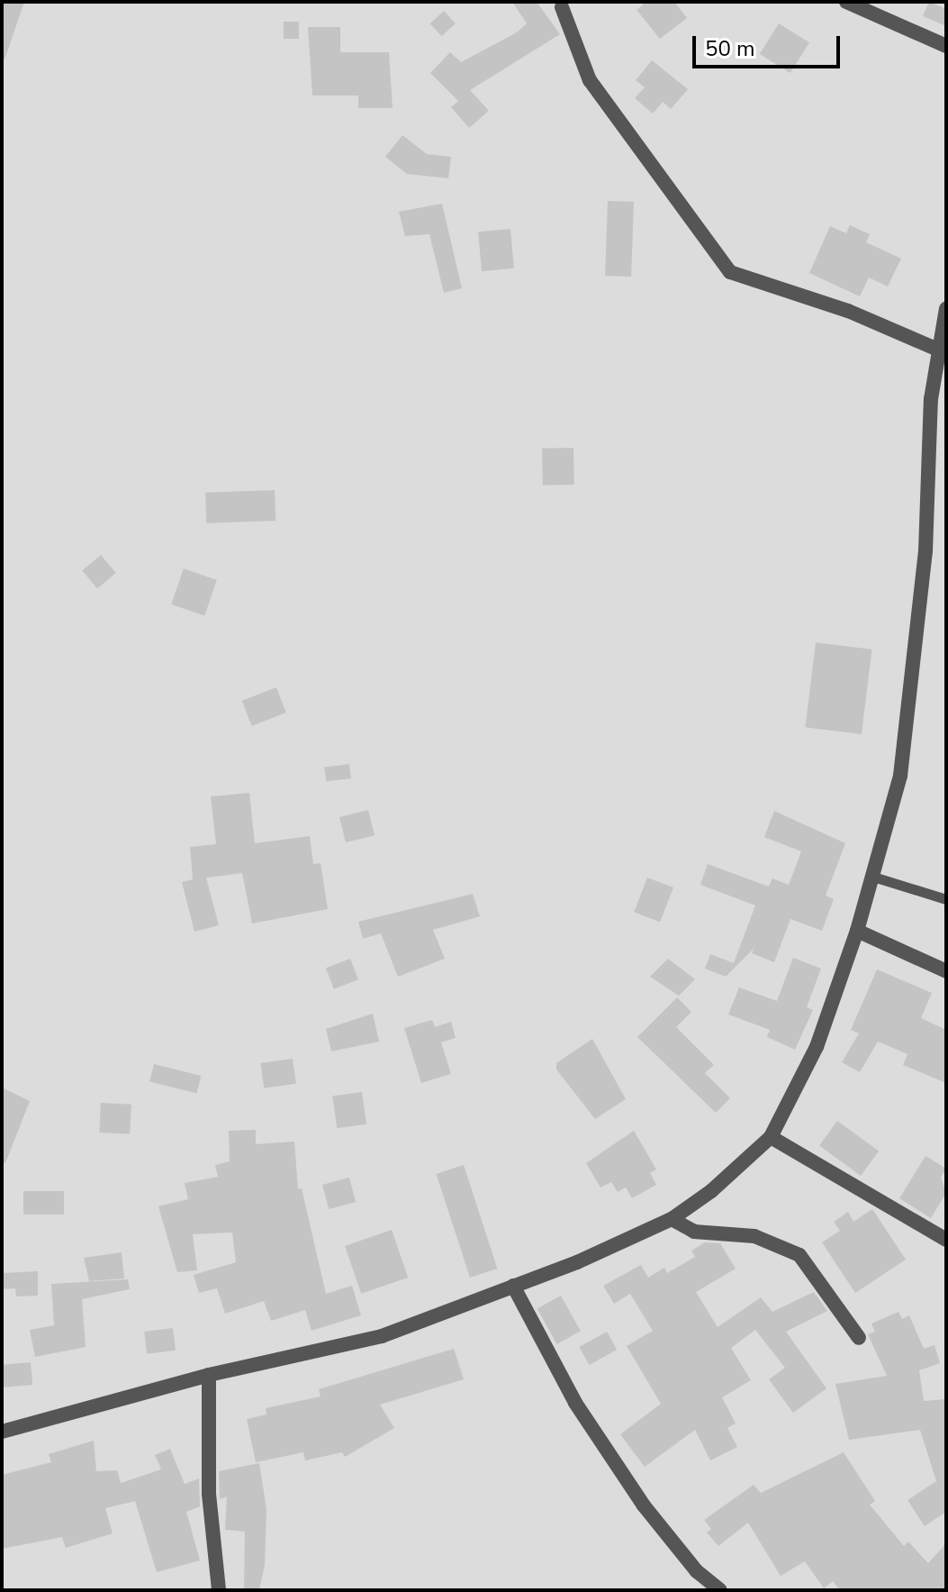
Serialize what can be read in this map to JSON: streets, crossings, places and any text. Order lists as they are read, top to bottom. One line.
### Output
{"scale_bar":"50 m"}
